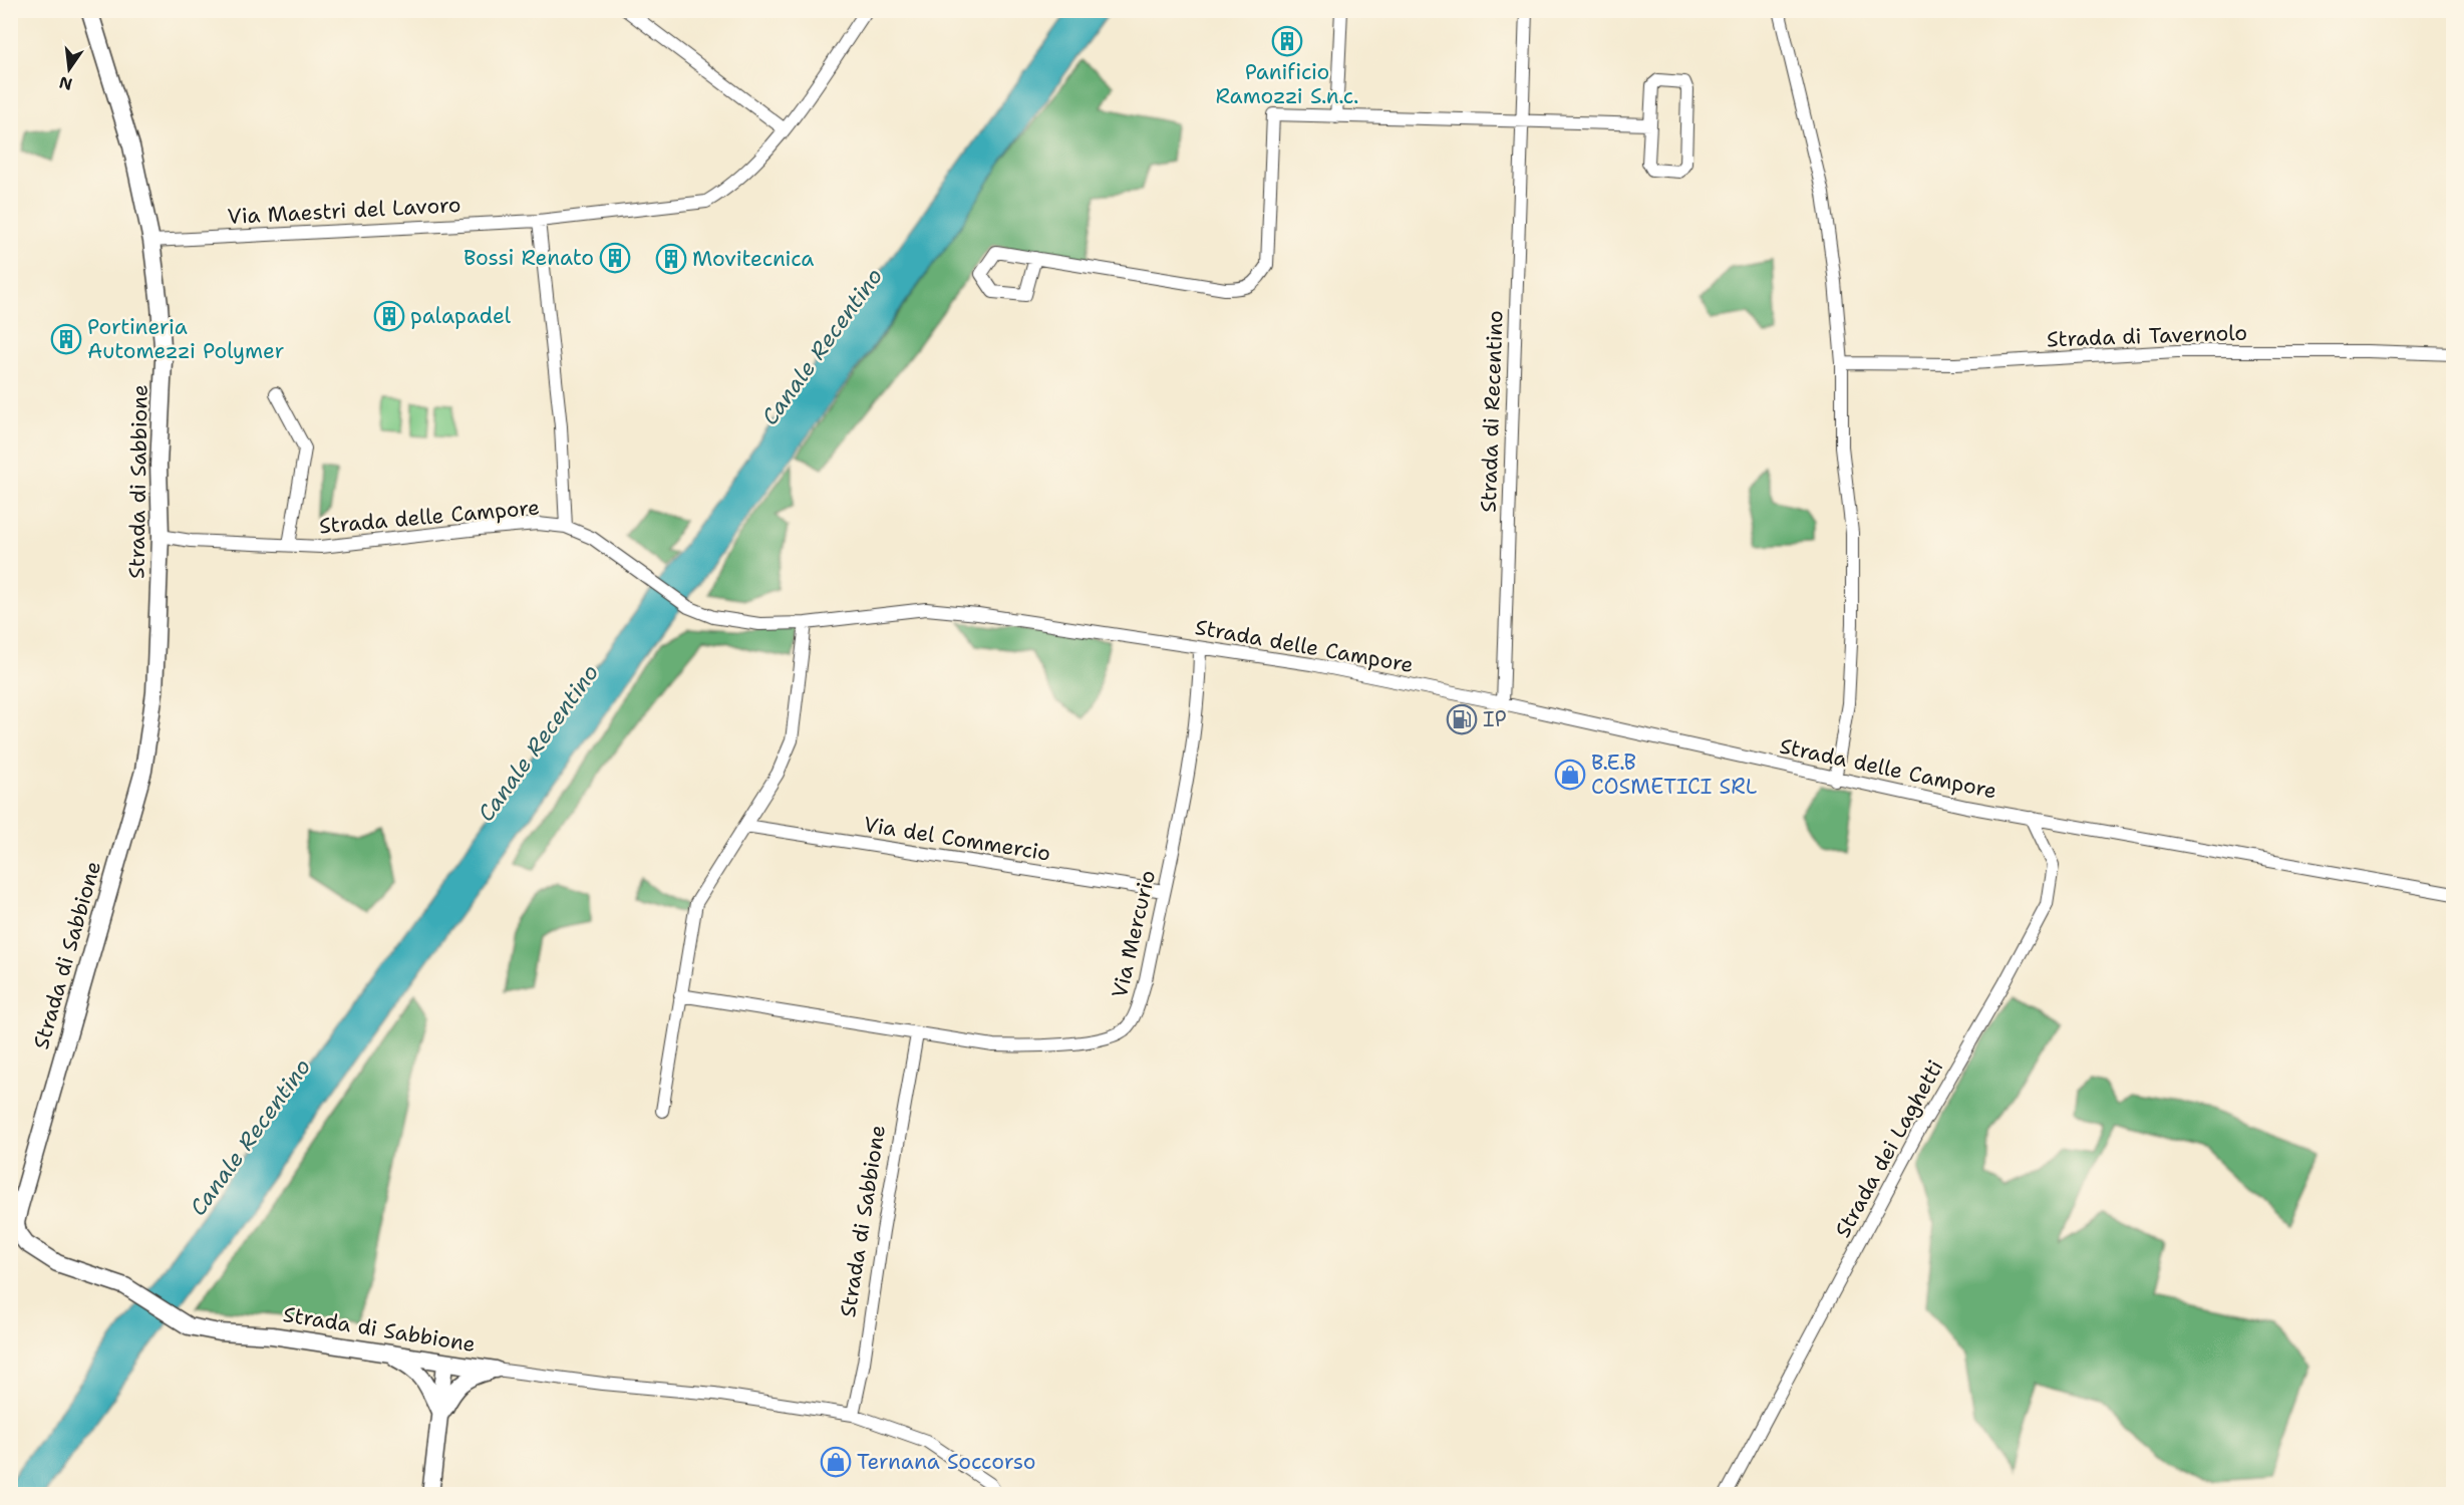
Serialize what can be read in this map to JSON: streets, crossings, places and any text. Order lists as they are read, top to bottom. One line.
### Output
{"streets":{"main road":["Strada di Sabbione"],"street":["Via Maestri del Lavoro","Strada di Tavernolo","Strada di Recentino","Strada delle Campore","Via del Commercio","Via Mercurio","Strada dei Laghetti"]},"crossings":[["Via Maestri del Lavoro","Strada di Sabbione"],["Strada di Recentino","Strada delle Campore"],["Strada di Sabbione","Strada delle Campore"],["Strada di Sabbione","Via Mercurio"],["Strada delle Campore","Via Mercurio"],["Strada delle Campore","Strada dei Laghetti"],["Via del Commercio","Via Mercurio"]],"water":["Canale Recentino"],"places":{"building":["Panificio Ramozzi S.n.c.","Bossi Renato","Movitecnica","palapadel","Portineria Automezzi Polymer"],"fuel station":["IP"],"shop":["B.E.B COSMETICI SRL","Ternana Soccorso"]},"north":"bottom"}
